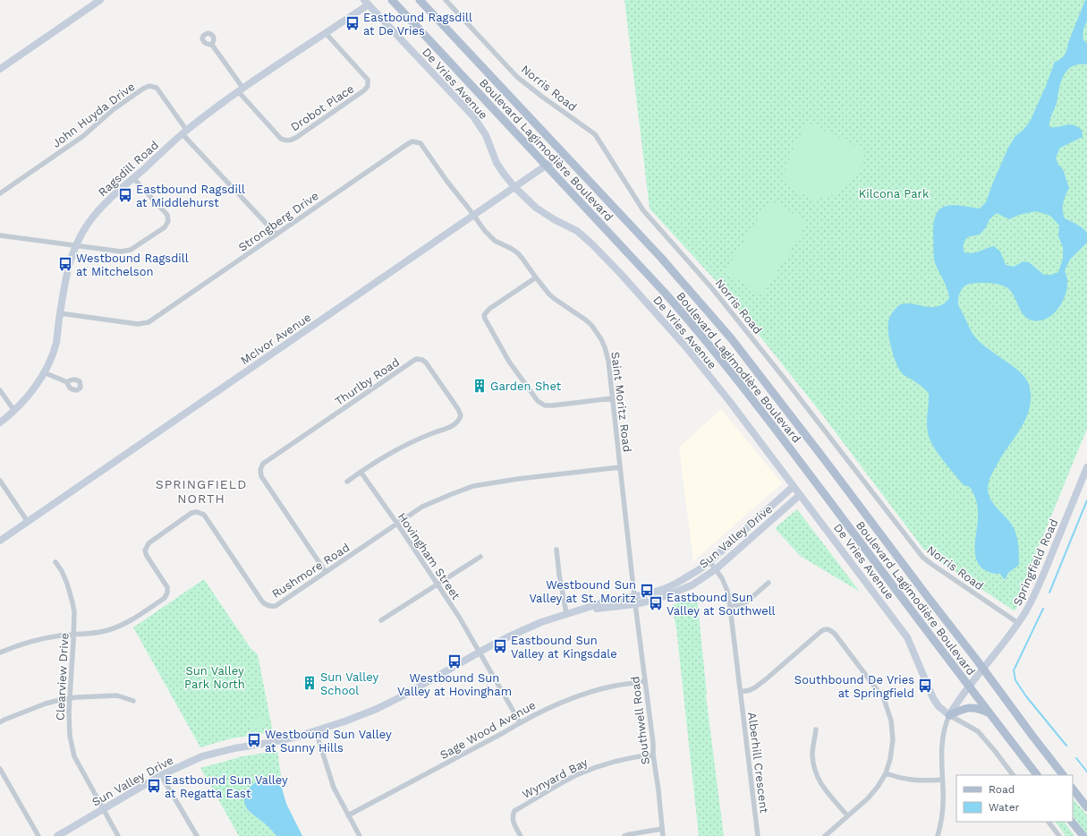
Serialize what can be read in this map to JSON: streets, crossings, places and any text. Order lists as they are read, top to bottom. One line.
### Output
{"streets":{"main road":["Boulevard Lagimodière Boulevard"],"street":["De Vries Avenue","Norris Road","Drobot Place","John Huyda Drive","Ragsdill Road","Strongberg Drive","McIvor Avenue","Thurlby Road","Saint Moritz Road","Sun Valley Drive","Hovingham Street","Springfield Road","Rushmore Road","Clearview Drive","Southwell Road","Sage Wood Avenue","Alberhill Crescent","Wynyard Bay"]},"crossings":[["De Vries Avenue","Ragsdill Road"],["De Vries Avenue","McIvor Avenue"],["De Vries Avenue","Sun Valley Drive"],["De Vries Avenue","Springfield Road"],["Norris Road","Springfield Road"],["Drobot Place","Ragsdill Road"],["John Huyda Drive","Ragsdill Road"],["Boulevard Lagimodière Boulevard","McIvor Avenue"],["Boulevard Lagimodière Boulevard","Springfield Road"],["Ragsdill Road","Strongberg Drive"],["Strongberg Drive","McIvor Avenue"],["Strongberg Drive","Saint Moritz Road"],["McIvor Avenue","Saint Moritz Road"],["Thurlby Road","Hovingham Street"],["Thurlby Road","Rushmore Road"],["Saint Moritz Road","Sun Valley Drive"],["Saint Moritz Road","Rushmore Road"],["Saint Moritz Road","Southwell Road"],["Sun Valley Drive","Hovingham Street"],["Sun Valley Drive","Clearview Drive"],["Sun Valley Drive","Southwell Road"],["Sun Valley Drive","Alberhill Crescent"],["Hovingham Street","Rushmore Road"],["Hovingham Street","Sage Wood Avenue"],["Rushmore Road","Clearview Drive"],["Southwell Road","Sage Wood Avenue"],["Southwell Road","Wynyard Bay"]],"districts":["SPRINGFIELD NORTH"],"parks":["Kilcona Park","Sun Valley Park North"],"places":{"bus stop":["Eastbound Ragsdill at De Vries","Eastbound Ragsdill at Middlehurst","Westbound Ragsdill at Mitchelson","Westbound Sun Valley at St. Moritz","Eastbound Sun Valley at Southwell","Eastbound Sun Valley at Kingsdale","Westbound Sun Valley at Hovingham","Southbound De Vries at Springfield","Westbound Sun Valley at Sunny Hills","Eastbound Sun Valley at Regatta East"],"building":["Garden Shet","Sun Valley School"]},"legend":["Road","Water"]}
